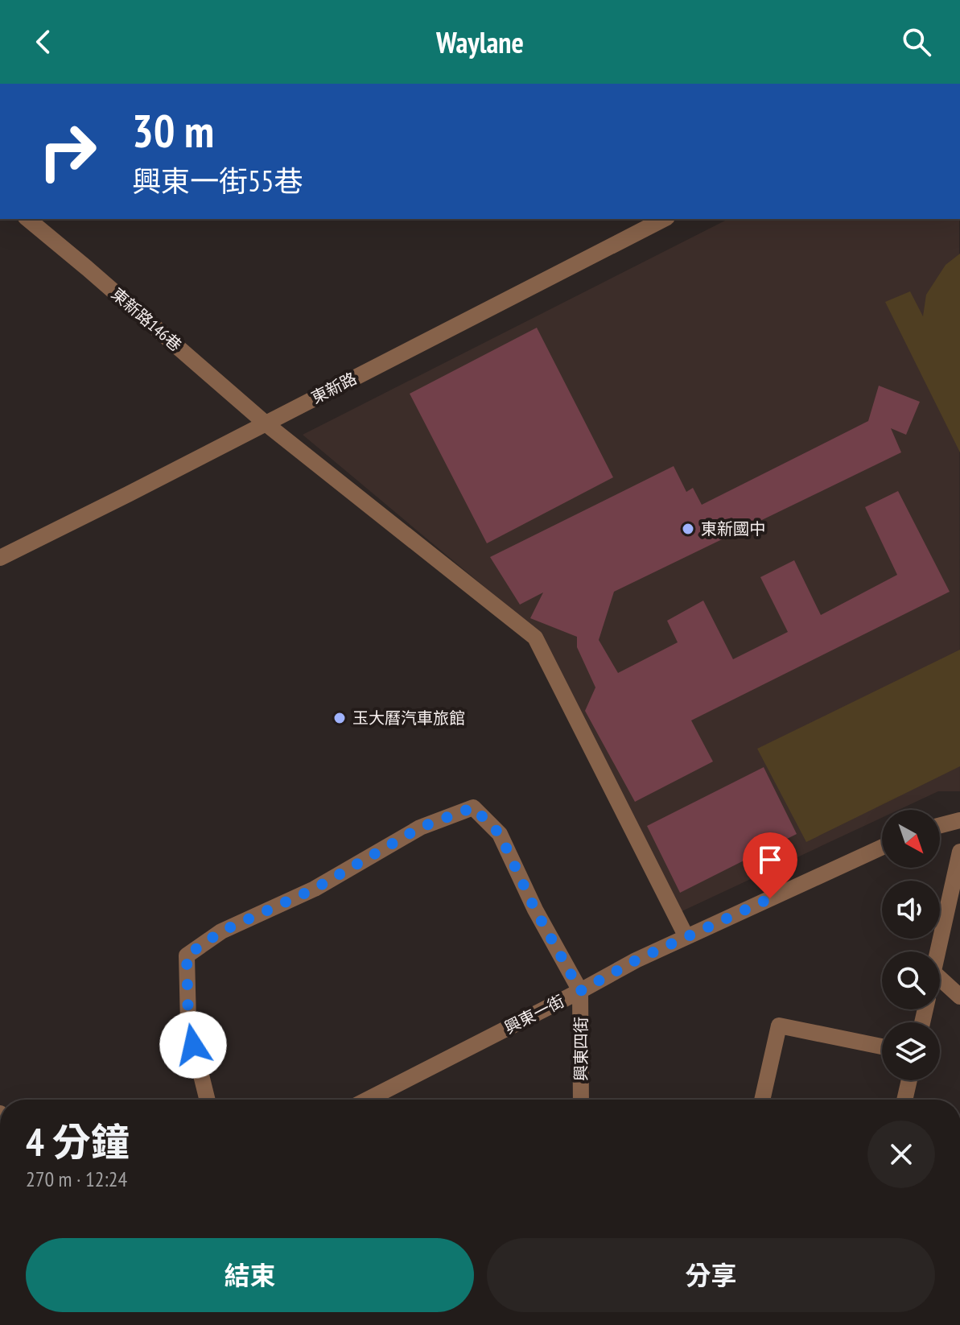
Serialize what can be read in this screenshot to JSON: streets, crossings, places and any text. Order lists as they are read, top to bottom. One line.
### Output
{"streets":{"street":["東新路146巷","東新路","興東一街","興東四街"]},"crossings":[["東新路146巷","東新路"],["東新路146巷","興東一街"],["興東一街","興東四街"]],"places":["東新國中","玉大曆汽車旅館"],"north":"bottom right","page":{"header":"Waylane","turn":["30 m","興東一街55巷"],"heading":["4 分鐘","270 m · 12:24"],"buttons":["結束","分享"]}}
